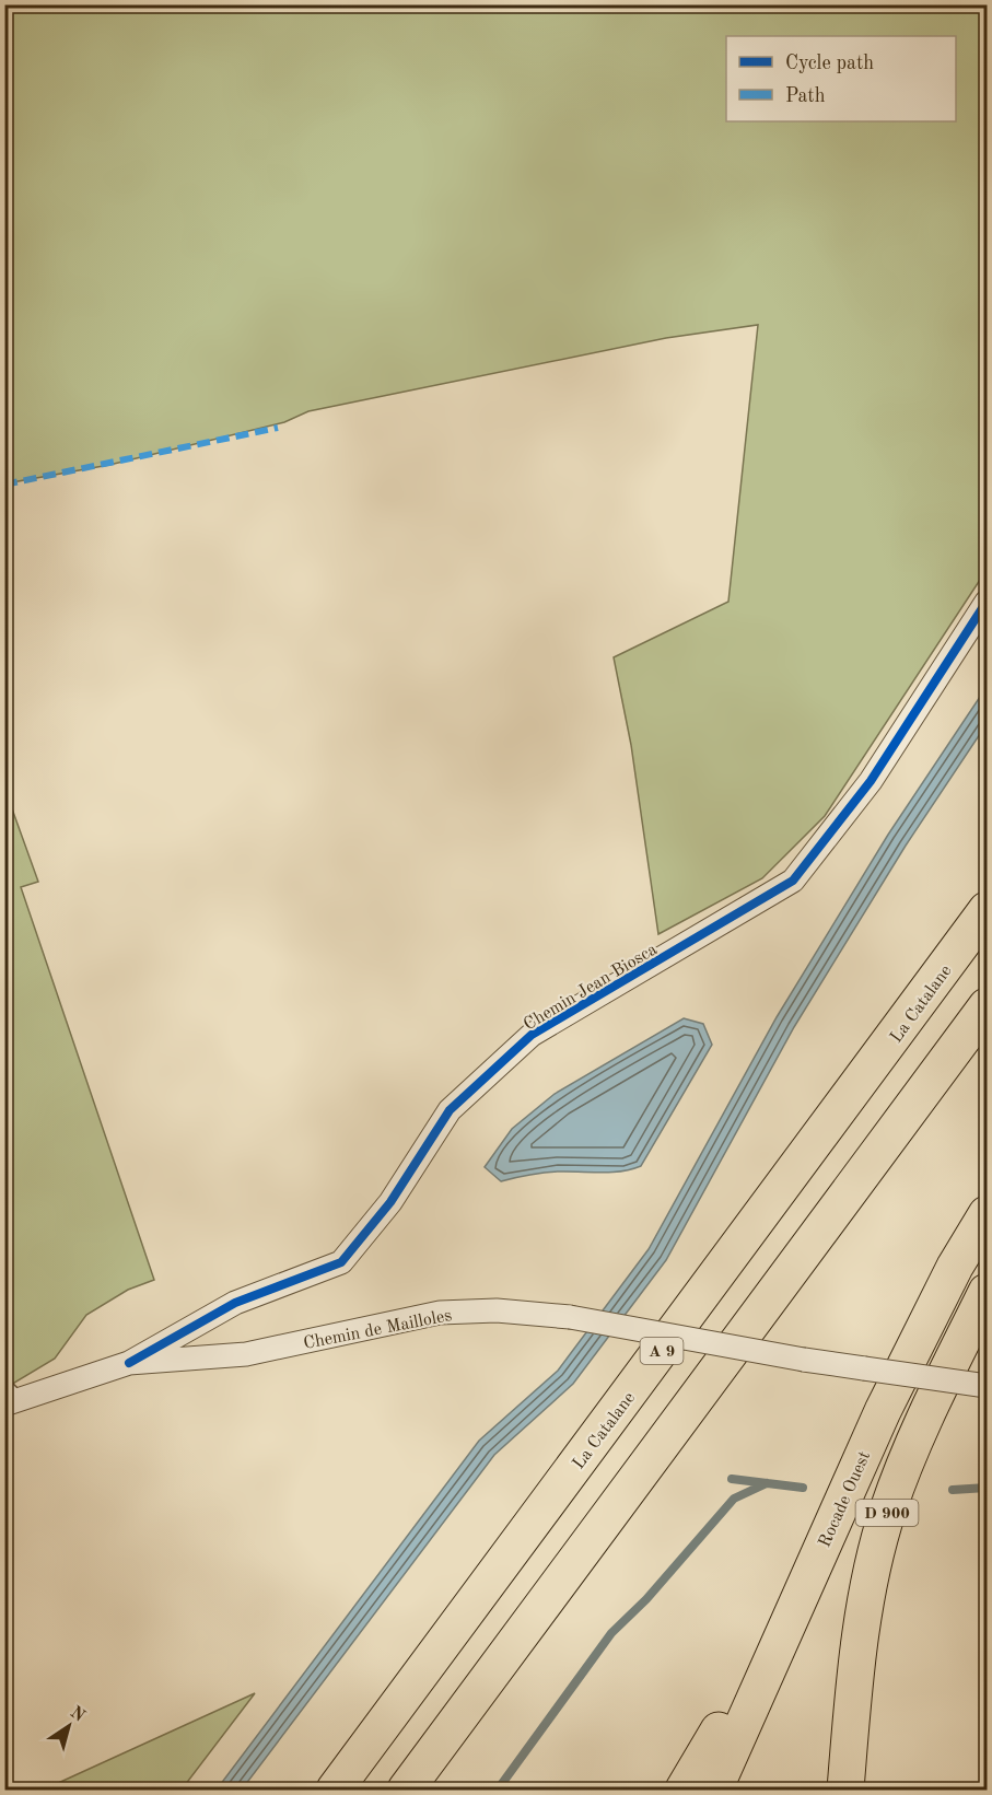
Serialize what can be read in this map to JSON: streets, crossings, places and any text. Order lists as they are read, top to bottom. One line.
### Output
{"streets":{"highway":["La Catalane","A 9","Rocade Ouest","D 900"],"street":["Chemin Jean Biosca","Chemin de Mailloles"]},"crossings":[["Chemin Jean Biosca","Chemin de Mailloles"]],"legend":["Cycle path","Path"],"north":"top right"}
